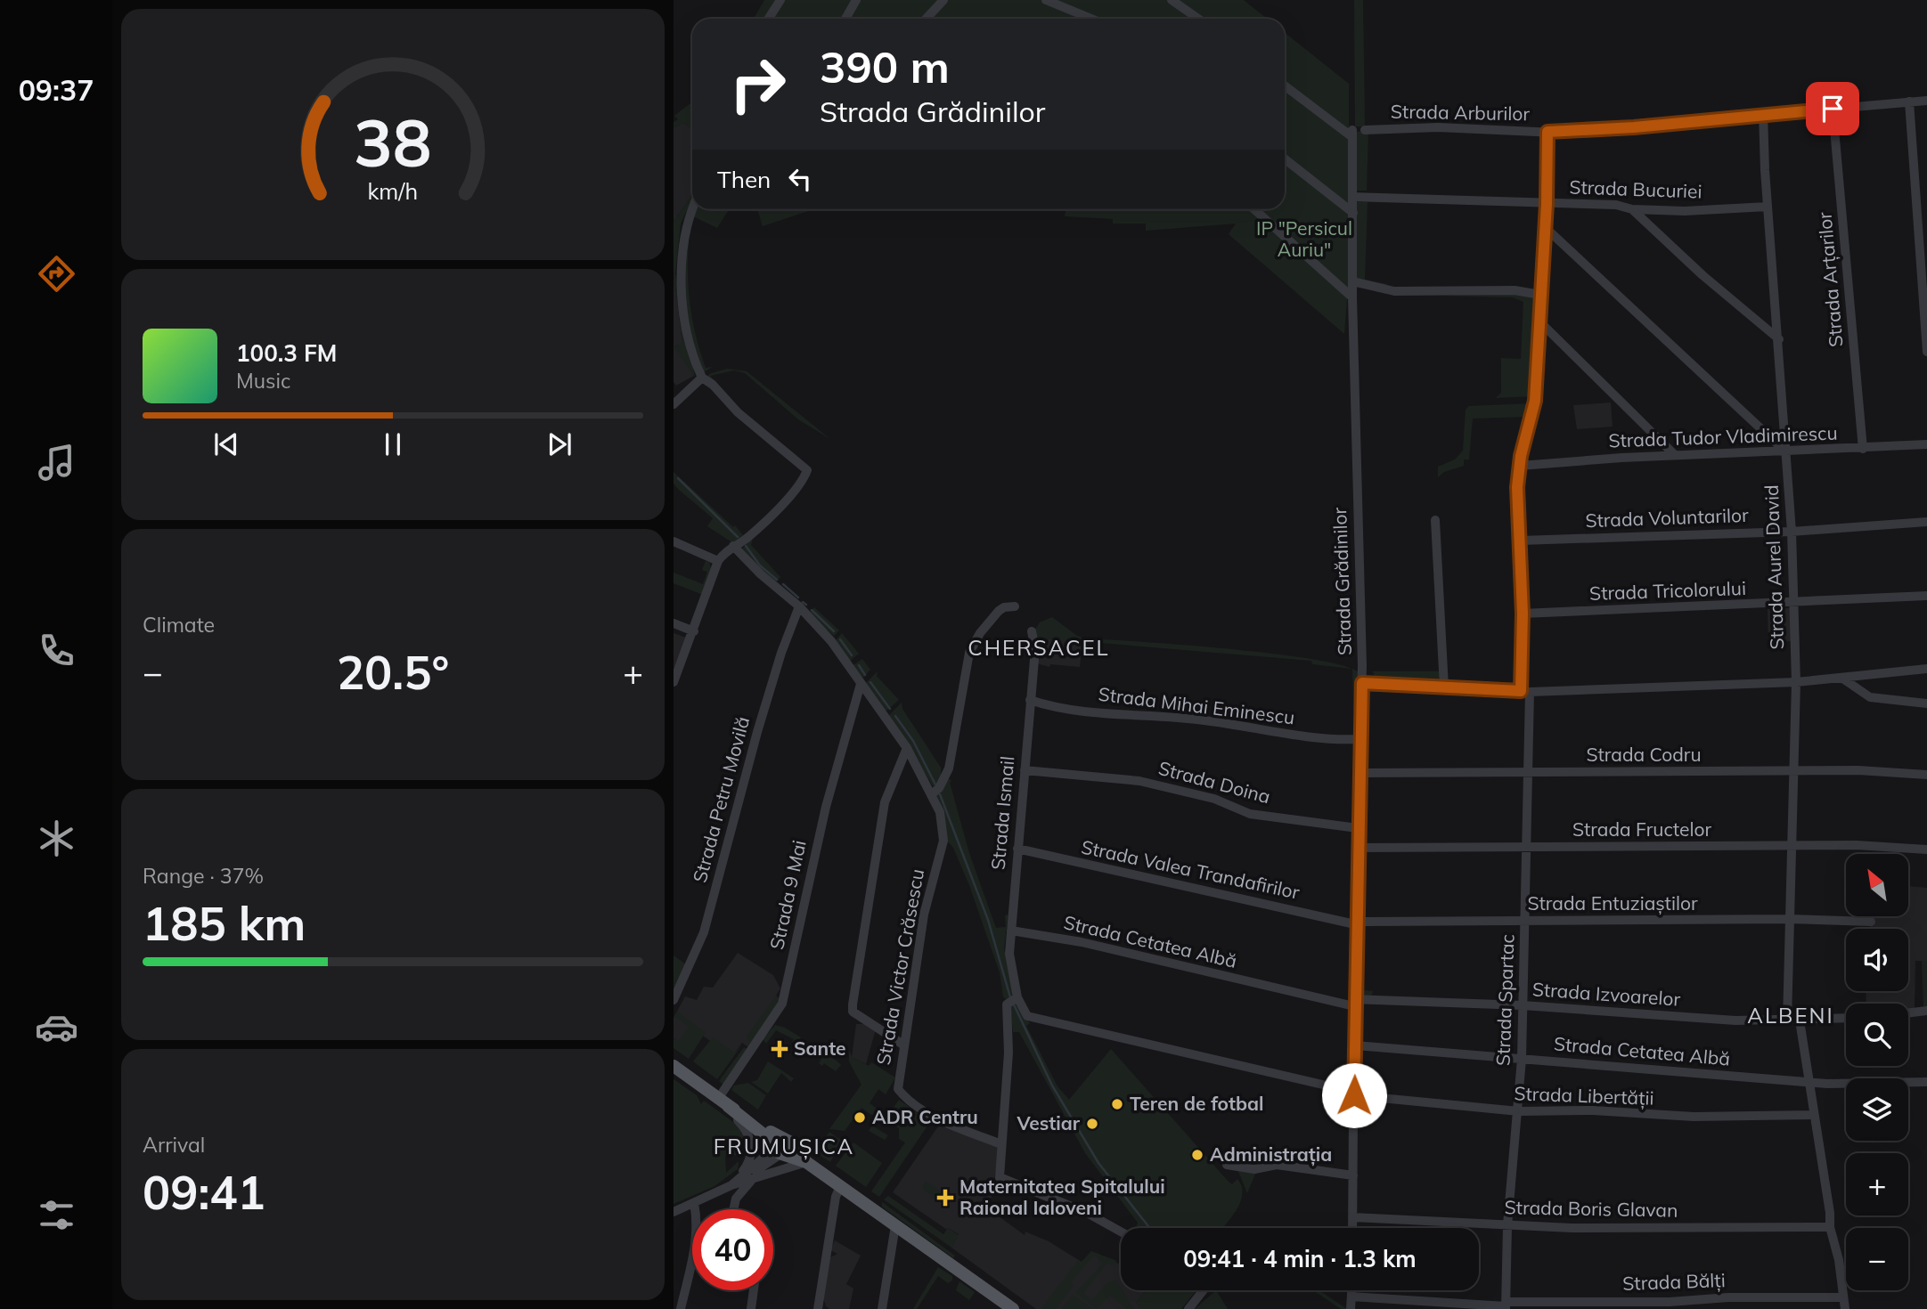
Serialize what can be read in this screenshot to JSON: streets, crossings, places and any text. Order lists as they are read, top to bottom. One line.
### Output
{"streets":{"street":["Strada Arburilor","Strada Bucuriei","Strada Arțarilor","Strada Tudor Vladimirescu","Strada Voluntarilor","Strada Aurel David","Strada Grădinilor","Strada Tricolorului","Strada Mihai Eminescu","Strada Codru","Strada Doina","Strada Petru Movilă","Strada Ismail","Strada Fructelor","Strada Valea Trandafirilor","Strada 9 Mai","Strada Entuziaștilor","Strada Cetatea Albă","Strada Victor Crăsescu","Strada Izvoarelor","Strada Spartac","Strada Libertății","Strada Boris Glavan","Strada Bălți"]},"crossings":[["Strada Arburilor","Strada Arțarilor"],["Strada Arburilor","Strada Aurel David"],["Strada Arburilor","Strada Spartac"],["Strada Bucuriei","Strada Aurel David"],["Strada Bucuriei","Strada Grădinilor"],["Strada Bucuriei","Strada Spartac"],["Strada Arțarilor","Strada Tudor Vladimirescu"],["Strada Tudor Vladimirescu","Strada Aurel David"],["Strada Tudor Vladimirescu","Strada Spartac"],["Strada Voluntarilor","Strada Aurel David"],["Strada Voluntarilor","Strada Spartac"],["Strada Aurel David","Strada Tricolorului"],["Strada Aurel David","Strada Codru"],["Strada Aurel David","Strada Fructelor"],["Strada Aurel David","Strada Entuziaștilor"],["Strada Aurel David","Strada Izvoarelor"],["Strada Grădinilor","Strada Mihai Eminescu"],["Strada Grădinilor","Strada Codru"],["Strada Grădinilor","Strada Doina"],["Strada Grădinilor","Strada Fructelor"],["Strada Grădinilor","Strada Valea Trandafirilor"],["Strada Grădinilor","Strada Entuziaștilor"],["Strada Grădinilor","Strada Cetatea Albă"],["Strada Grădinilor","Strada Izvoarelor"],["Strada Grădinilor","Strada Libertății"],["Strada Grădinilor","Strada Boris Glavan"],["Strada Tricolorului","Strada Spartac"],["Strada Mihai Eminescu","Strada Ismail"],["Strada Codru","Strada Spartac"],["Strada Doina","Strada Ismail"],["Strada Petru Movilă","Strada Victor Crăsescu"],["Strada Ismail","Strada Valea Trandafirilor"],["Strada Ismail","Strada Cetatea Albă"],["Strada Ismail","Strada Libertății"],["Strada Fructelor","Strada Spartac"],["Strada Valea Trandafirilor","Strada Entuziaștilor"],["Strada 9 Mai","Strada Victor Crăsescu"],["Strada Entuziaștilor","Strada Spartac"],["Strada Cetatea Albă","Strada Izvoarelor"],["Strada Cetatea Albă","Strada Spartac"],["Strada Izvoarelor","Strada Spartac"],["Strada Spartac","Strada Libertății"],["Strada Spartac","Strada Boris Glavan"],["Strada Spartac","Strada Bălți"]],"districts":["CHERSACEL","ALBENI","FRUMUȘICA"],"parks":["IP \"Persicul Auriu\""],"places":{"health":["Sante","Maternitatea Spitalului Raional Ialoveni"],"other":["Teren de fotbal","ADR Centru","Vestiar","Administrația"]},"north":"top left","page":{"tabs":"09:37","turn":["390 m","Strada Grădinilor"],"then":"Then","song":["100.3 FM","Music"],"tile":["Climate",["Range · 37%","185 km"],["Arrival","09:41"]],"heat":["−","20.5°","+"],"map_buttons":["+","−"],"limit":"40","trip":"09:41 · 4 min · 1.3 km","gauge":["38","km/h"]}}
